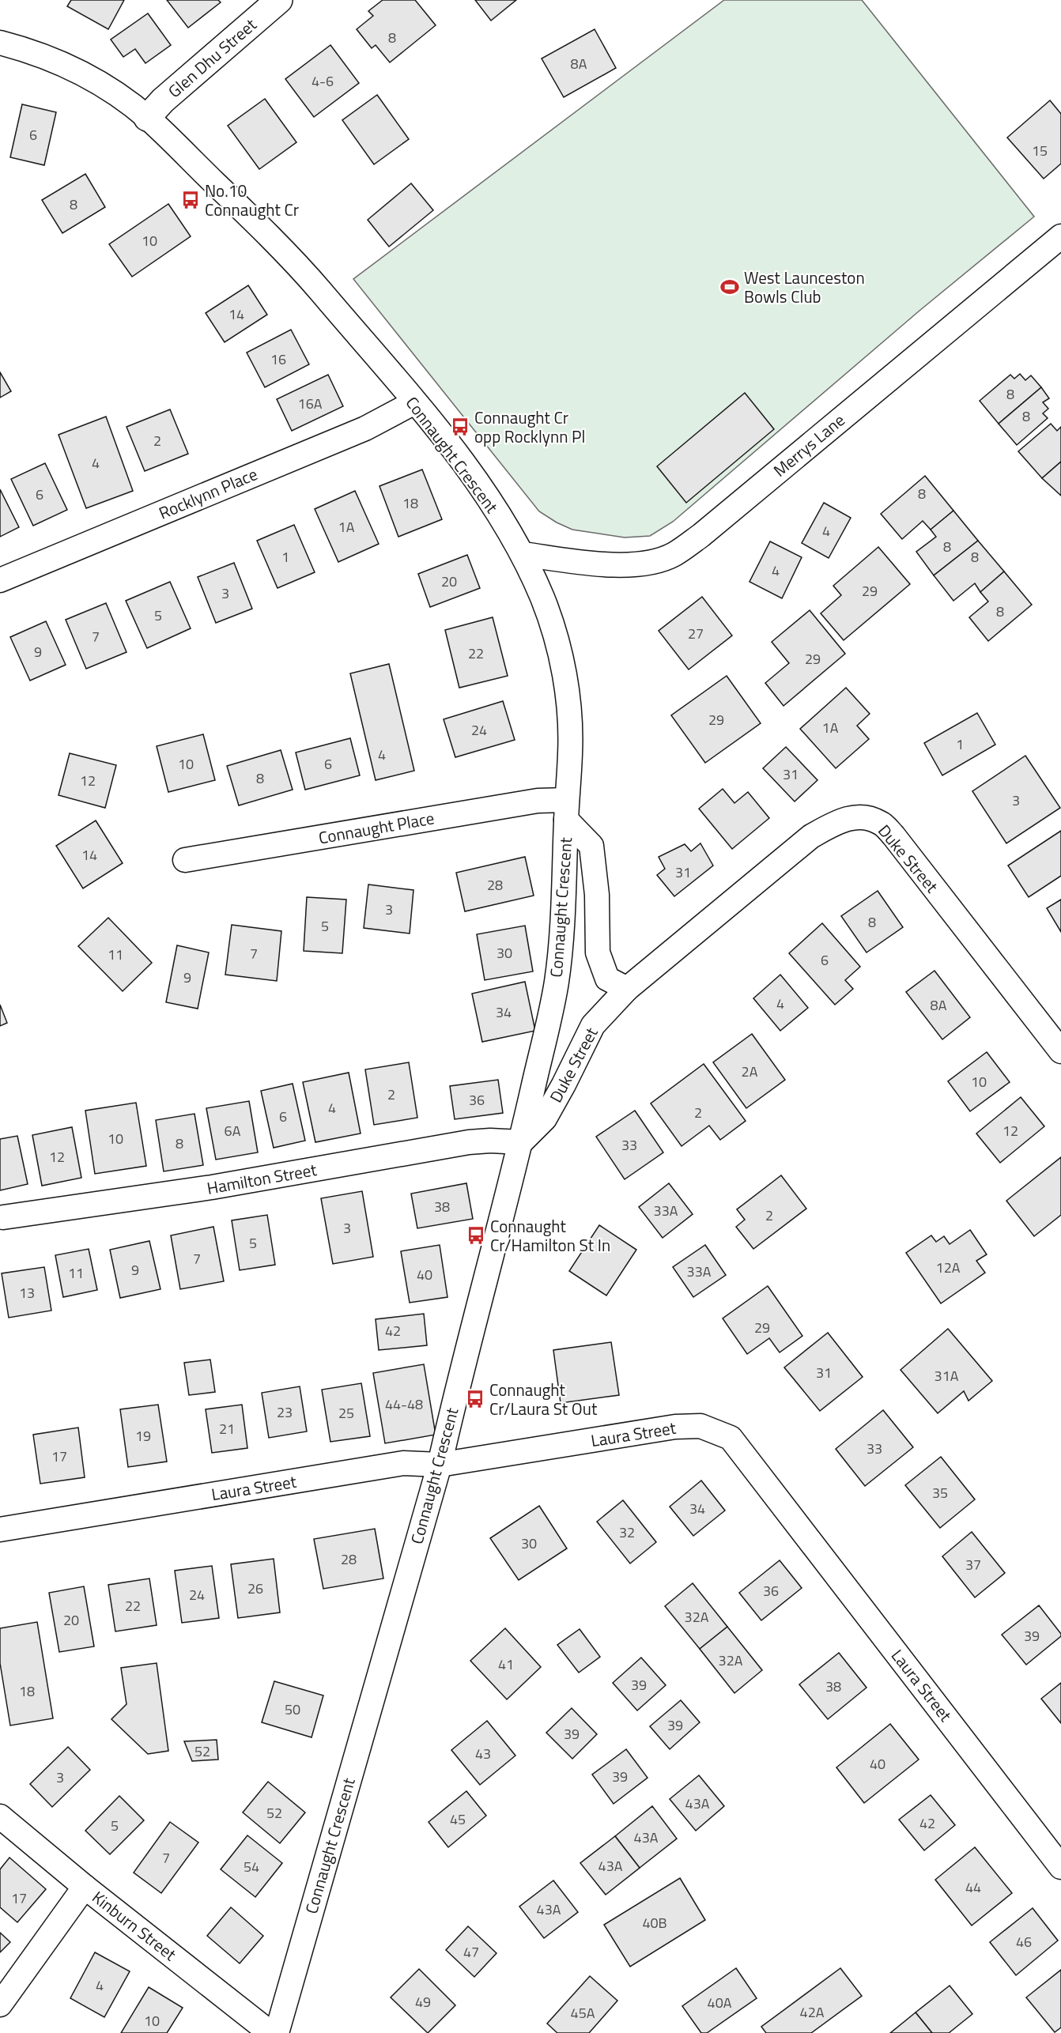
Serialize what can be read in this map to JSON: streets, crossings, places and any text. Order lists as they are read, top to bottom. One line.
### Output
{"streets":{"street":["Glen Dhu Street","Merrys Lane","Connaught Crescent","Rocklynn Place","Connaught Place","Duke Street","Hamilton Street","Laura Street","Kinburn Street"]},"crossings":[["Glen Dhu Street","Connaught Crescent"],["Merrys Lane","Connaught Crescent"],["Connaught Crescent","Rocklynn Place"],["Connaught Crescent","Connaught Place"],["Connaught Crescent","Duke Street"],["Connaught Crescent","Hamilton Street"],["Connaught Crescent","Laura Street"],["Duke Street","Hamilton Street"]],"places":{"bus stop":["No.10 Connaught Cr","Connaught Cr opp Rocklynn Pl","Connaught Cr/Hamilton St In","Connaught Cr/Laura St Out"],"sports":["West Launceston Bowls Club"]},"house_numbers":["8","8A","4-6","6","15","8","10","14","16","8","16A","8","2","4","8","6","18","1A","4","8","1","8","4","20","29","3","8","5","27","7","9","22","29","29","1A","24","1","4","10","6","31","8","12","3","14","31","28","3","8","5","30","7","11","6","9","4","8A","34","2A","10","2","36","4","2","6","6A","12","10","8","33","12","38","33A","2","3","5","7","12A","9","33A","11","40","13","29","42","31","31A","44-48","23","25","21","19","33","17","35","34","32","30","28","37","26","36","24","22","32A","20","39","32A","41","39","38","18","50","39","39","52","43","40","39","3","43A","52","45","42","5","43A","7","43A","54","44","17","43A","40B","46","47","4","49","40A","42A","45A","10"]}
